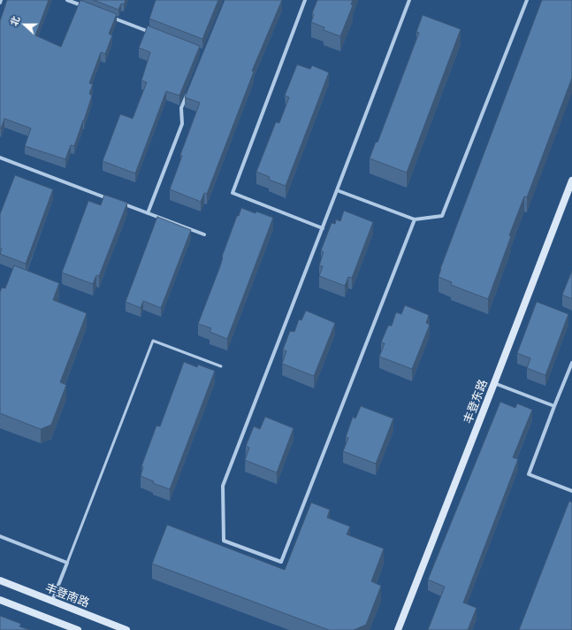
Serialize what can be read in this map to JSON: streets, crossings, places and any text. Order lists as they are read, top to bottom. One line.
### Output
{"streets":{"street":["丰登东路","丰登南路"]},"north":"left"}
